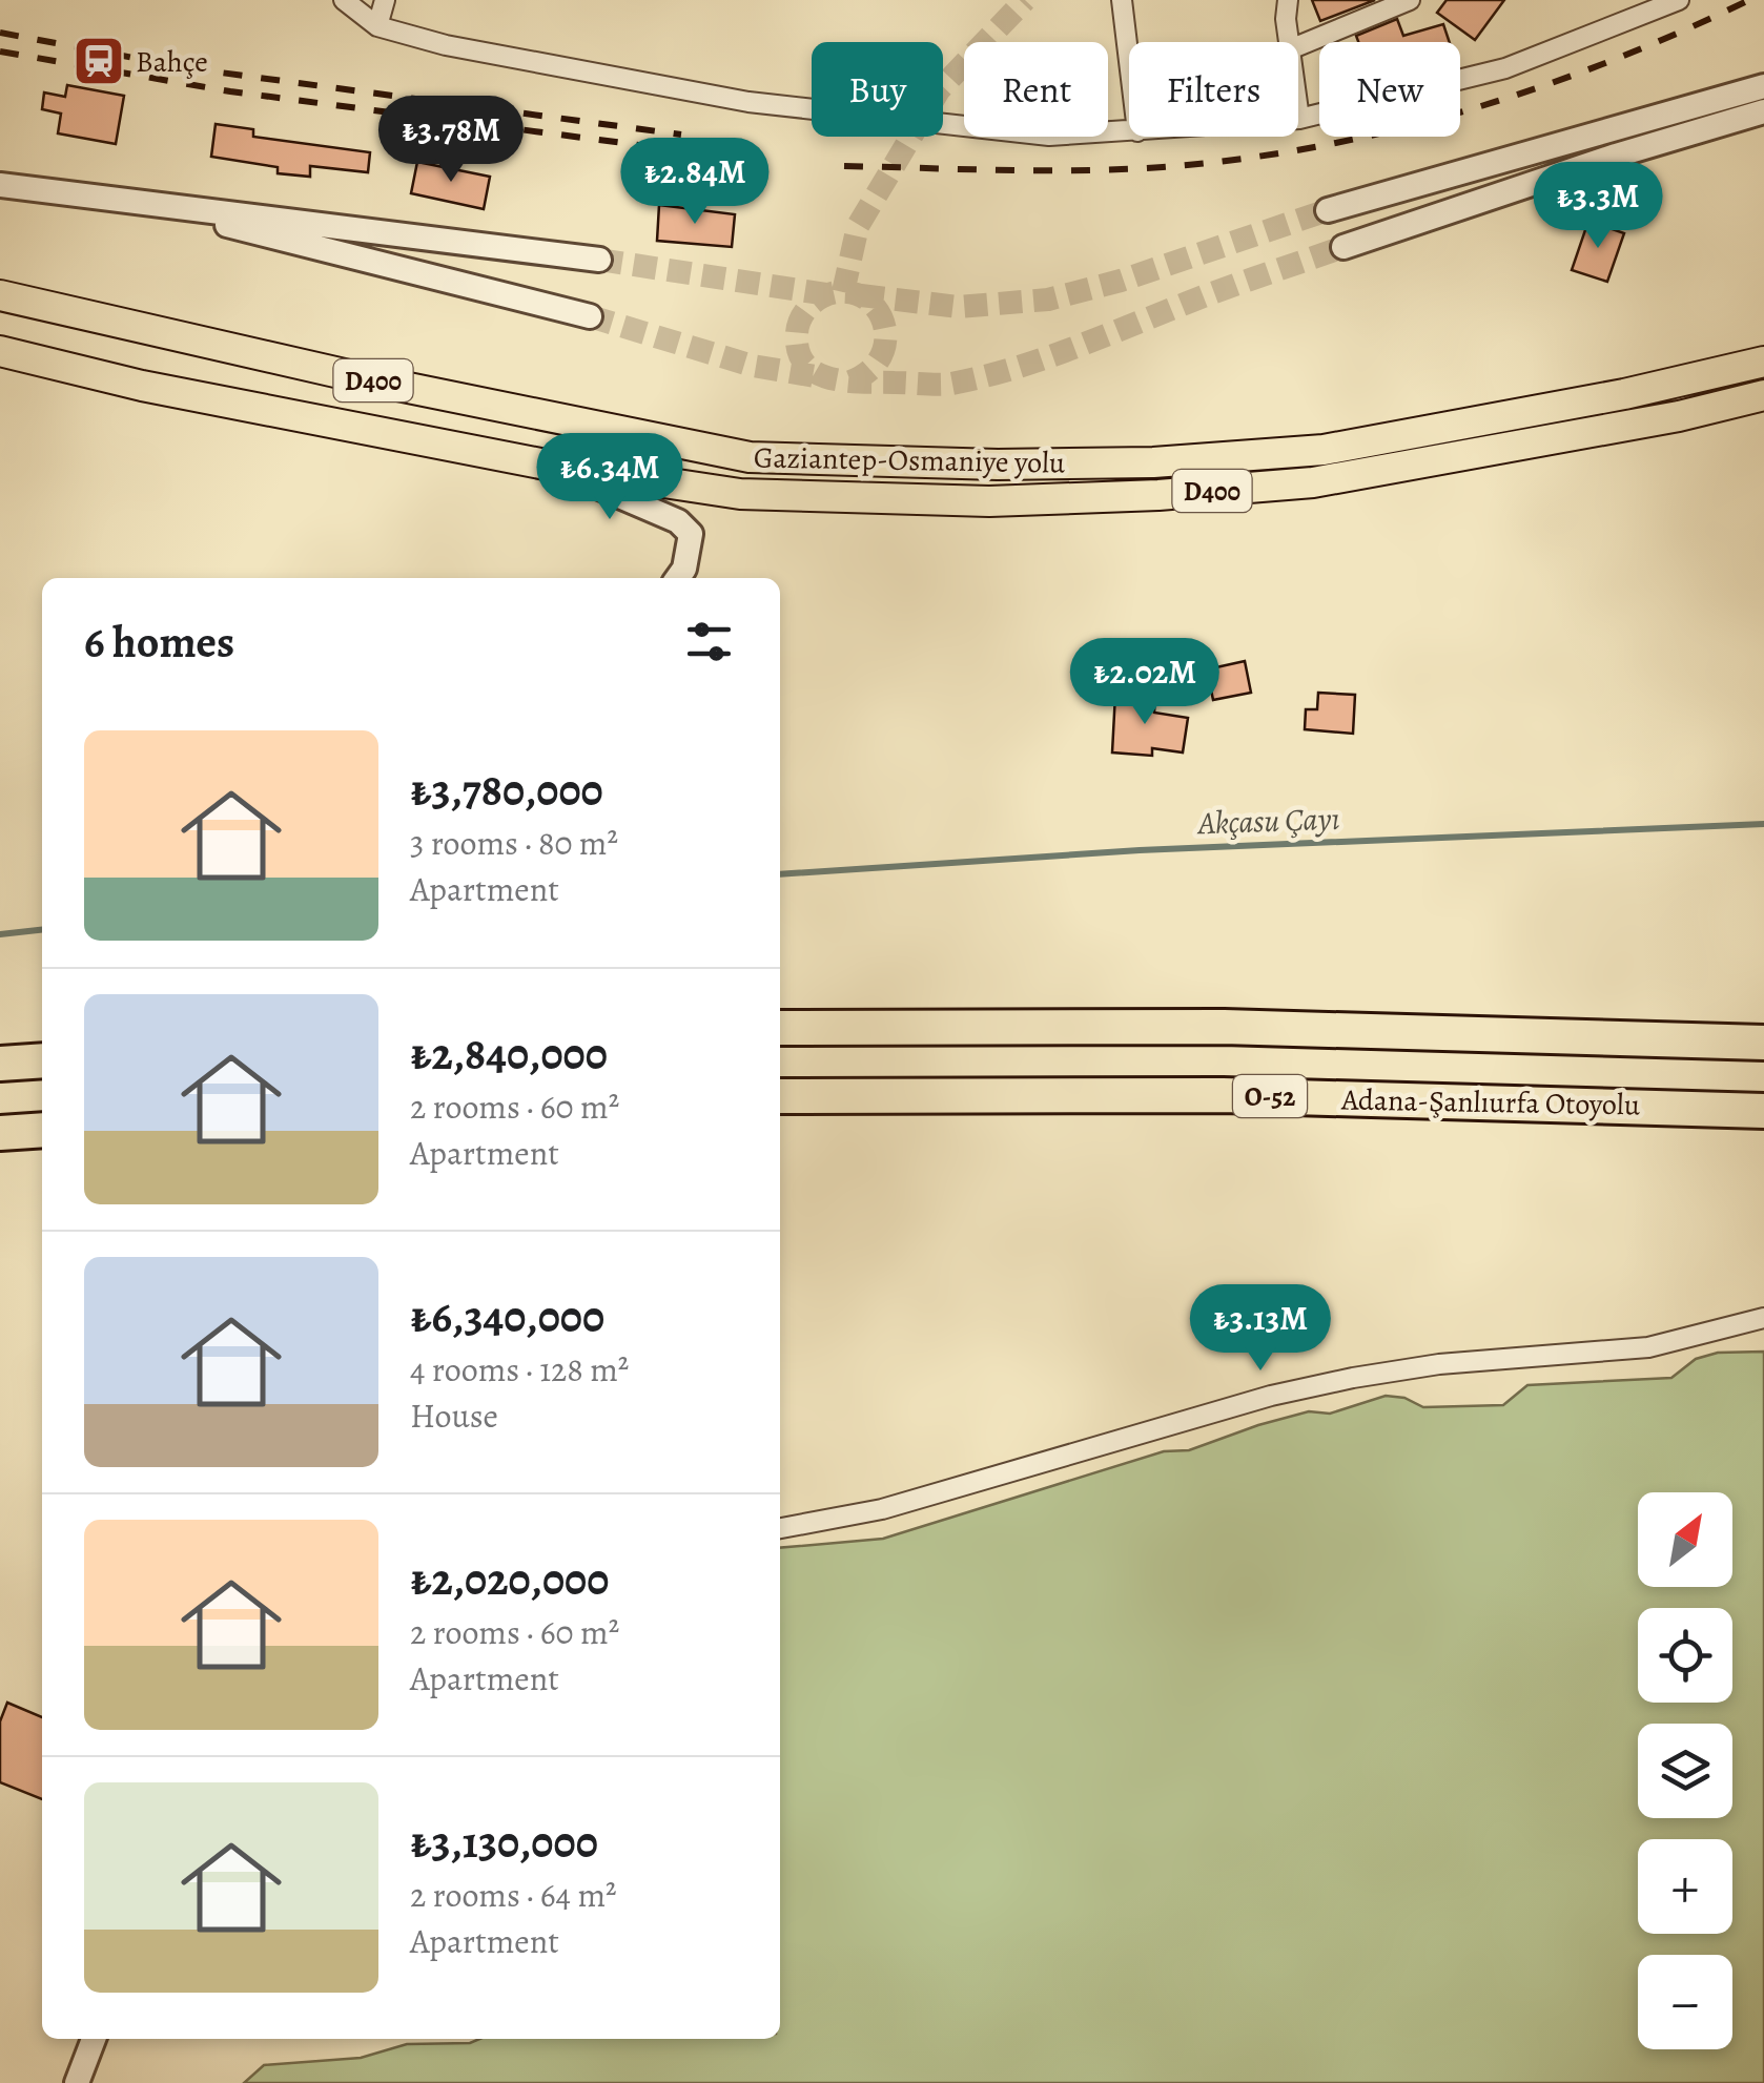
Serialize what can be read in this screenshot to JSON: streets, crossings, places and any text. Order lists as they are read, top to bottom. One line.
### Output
{"streets":{"highway":["D400","Gaziantep-Osmaniye yolu","O-52","Adana-Şanlıurfa Otoyolu"]},"water":["Akçasu Çayı"],"places":{"station":["Bahçe"]},"north":"top right","page":{"chip":["Buy","Rent","Filters","New"],"price":["₺3.78M","₺2.84M","₺3.3M","₺6.34M","₺2.02M","₺3.13M"],"heading":"6 homes","list":[{"name":"₺3,780,000","note":"3 rooms · 80 m² · Apartment"},{"name":"₺2,840,000","note":"2 rooms · 60 m² · Apartment"},{"name":"₺6,340,000","note":"4 rooms · 128 m² · House"},{"name":"₺2,020,000","note":"2 rooms · 60 m² · Apartment"},{"name":"₺3,130,000","note":"2 rooms · 64 m² · Apartment"}],"map_buttons":["+","−"]}}
